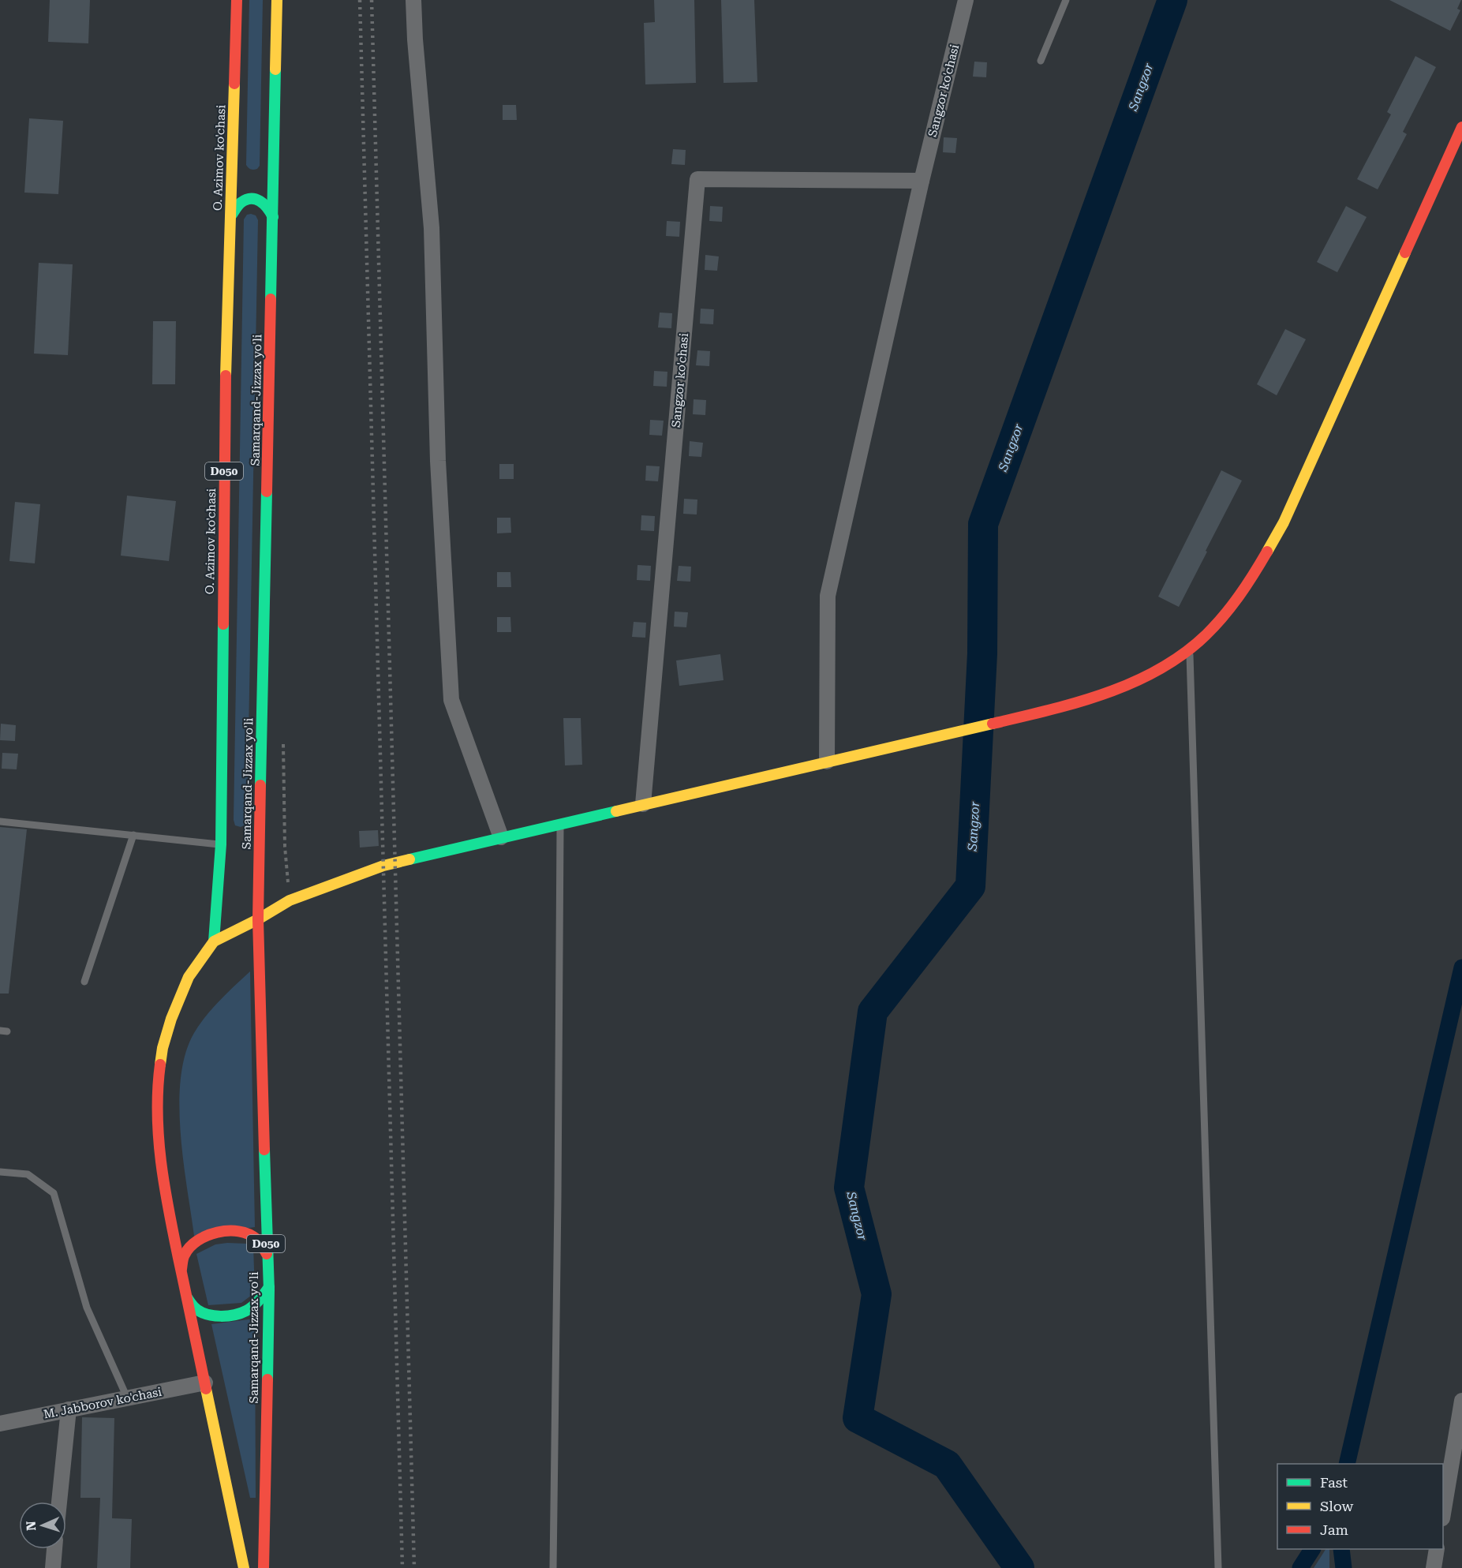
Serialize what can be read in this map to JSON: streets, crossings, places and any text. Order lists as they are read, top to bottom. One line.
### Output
{"streets":{"main road":["O. Azimov ko'chasi","Samarqand-Jizzax yo'li","D050"],"street":["Sangzor ko'chasi","M. Jabborov ko'chasi"]},"water":["Sangzor"],"legend":["Fast","Slow","Jam"],"north":"left"}
